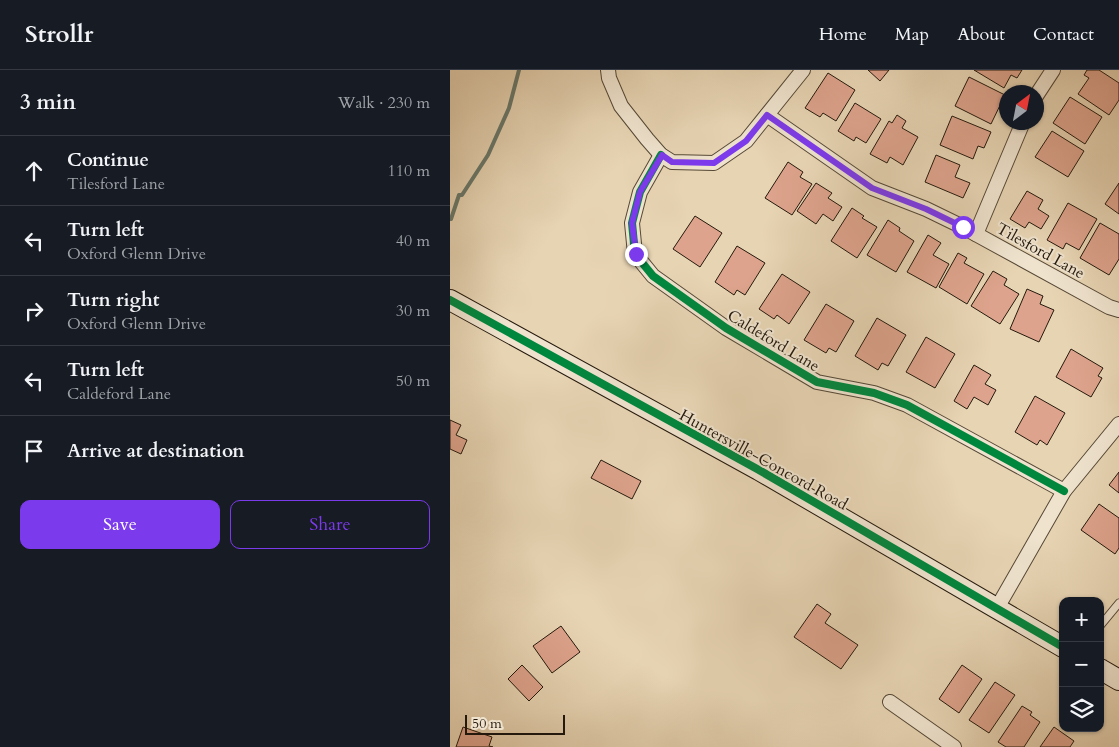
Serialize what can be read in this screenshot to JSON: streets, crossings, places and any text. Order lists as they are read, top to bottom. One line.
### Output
{"streets":{"main road":["Huntersville-Concord Road"],"street":["Tilesford Lane","Caldeford Lane"]},"scale_bar":"50 m","north":"top right","page":{"header":"Strollr","nav":["Home","Map","About","Contact"],"heading":["3 min","Walk · 230 m"],"list":[["Continue","Tilesford Lane","110 m"],["Turn left","Oxford Glenn Drive","40 m"],["Turn right","Oxford Glenn Drive","30 m"],["Turn left","Caldeford Lane","50 m"],"Arrive at destination"],"buttons":["Save","Share"],"map_buttons":["+","−"],"scale":"50 m"}}
